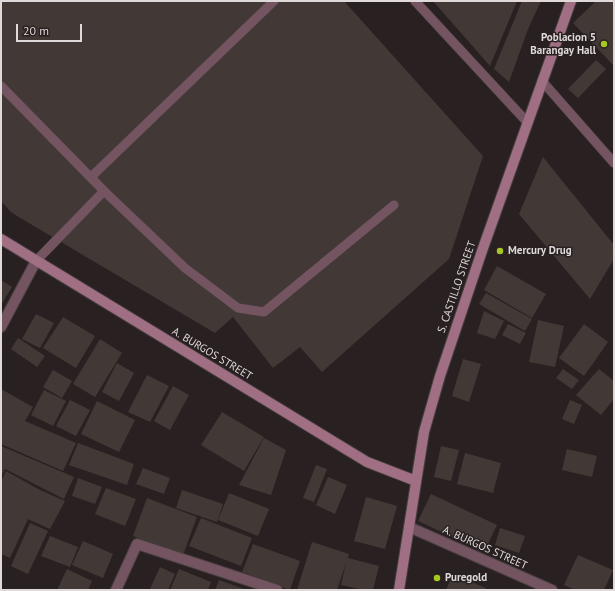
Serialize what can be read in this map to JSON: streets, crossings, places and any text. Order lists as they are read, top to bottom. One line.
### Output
{"streets":{"street":["S. CASTILLO STREET","A. BURGOS STREET"]},"crossings":[["S. CASTILLO STREET","A. BURGOS STREET"]],"places":["Poblacion 5 Barangay Hall","Mercury Drug","Puregold"],"scale_bar":"20 m"}
